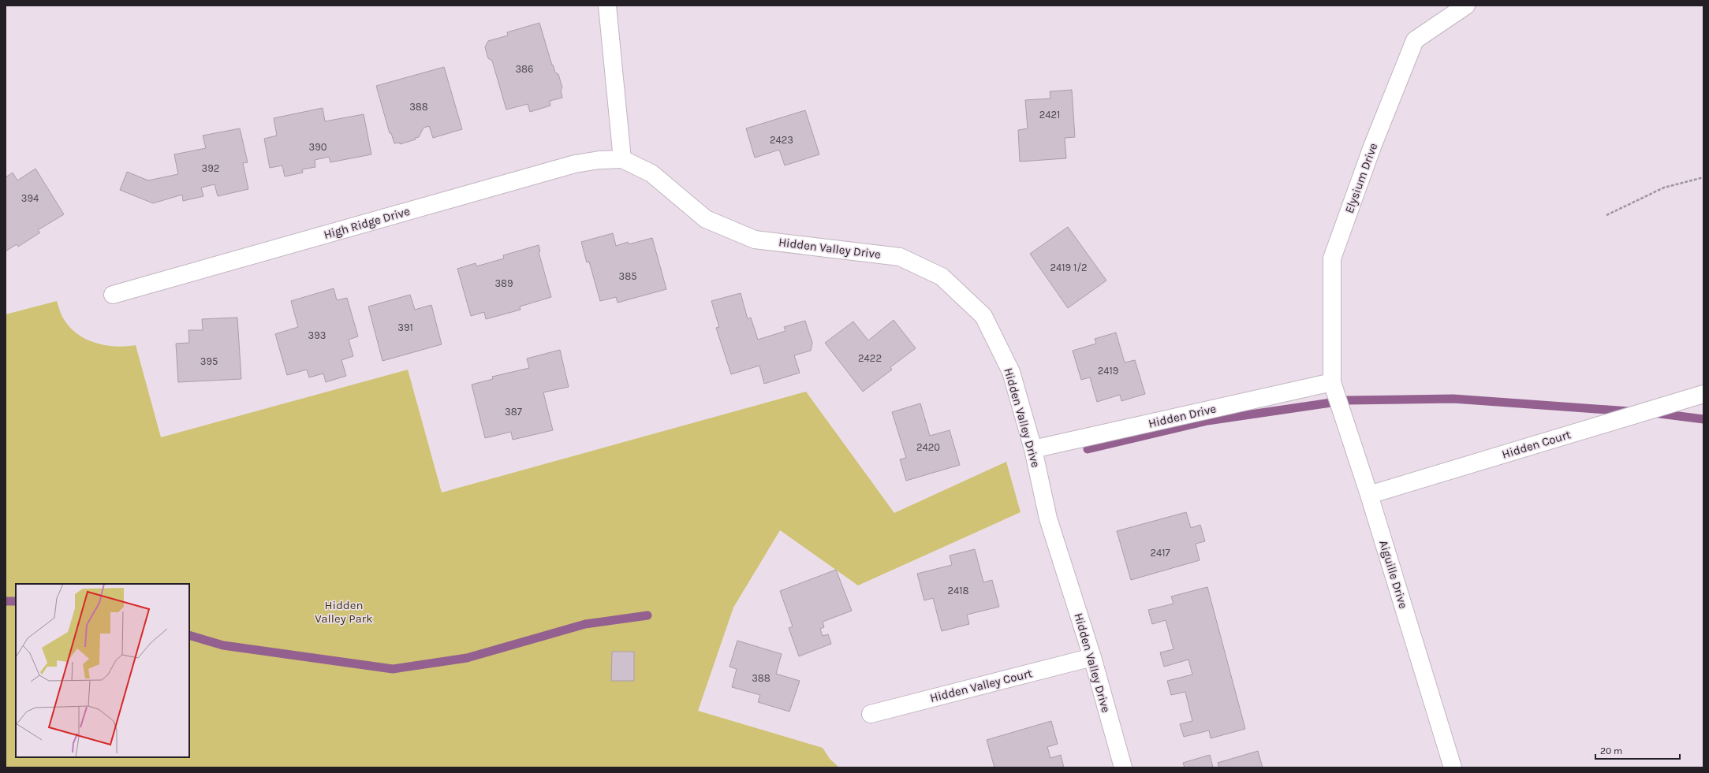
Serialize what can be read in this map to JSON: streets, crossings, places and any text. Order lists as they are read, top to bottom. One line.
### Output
{"streets":{"street":["Elysium Drive","High Ridge Drive","Hidden Valley Drive","Hidden Drive","Hidden Court","Aiguille Drive","Hidden Valley Court"]},"crossings":[["Elysium Drive","Hidden Drive"],["Elysium Drive","Aiguille Drive"],["High Ridge Drive","Hidden Valley Drive"],["Hidden Valley Drive","Hidden Drive"],["Hidden Valley Drive","Hidden Valley Court"],["Hidden Drive","Aiguille Drive"],["Hidden Court","Aiguille Drive"]],"parks":["Hidden Valley Park"],"house_numbers":["386","388","2421","2423","390","392","394","2419 1/2","385","389","391","393","2422","395","2419","387","2420","2417","2418","388"],"scale_bar":"20 m"}
